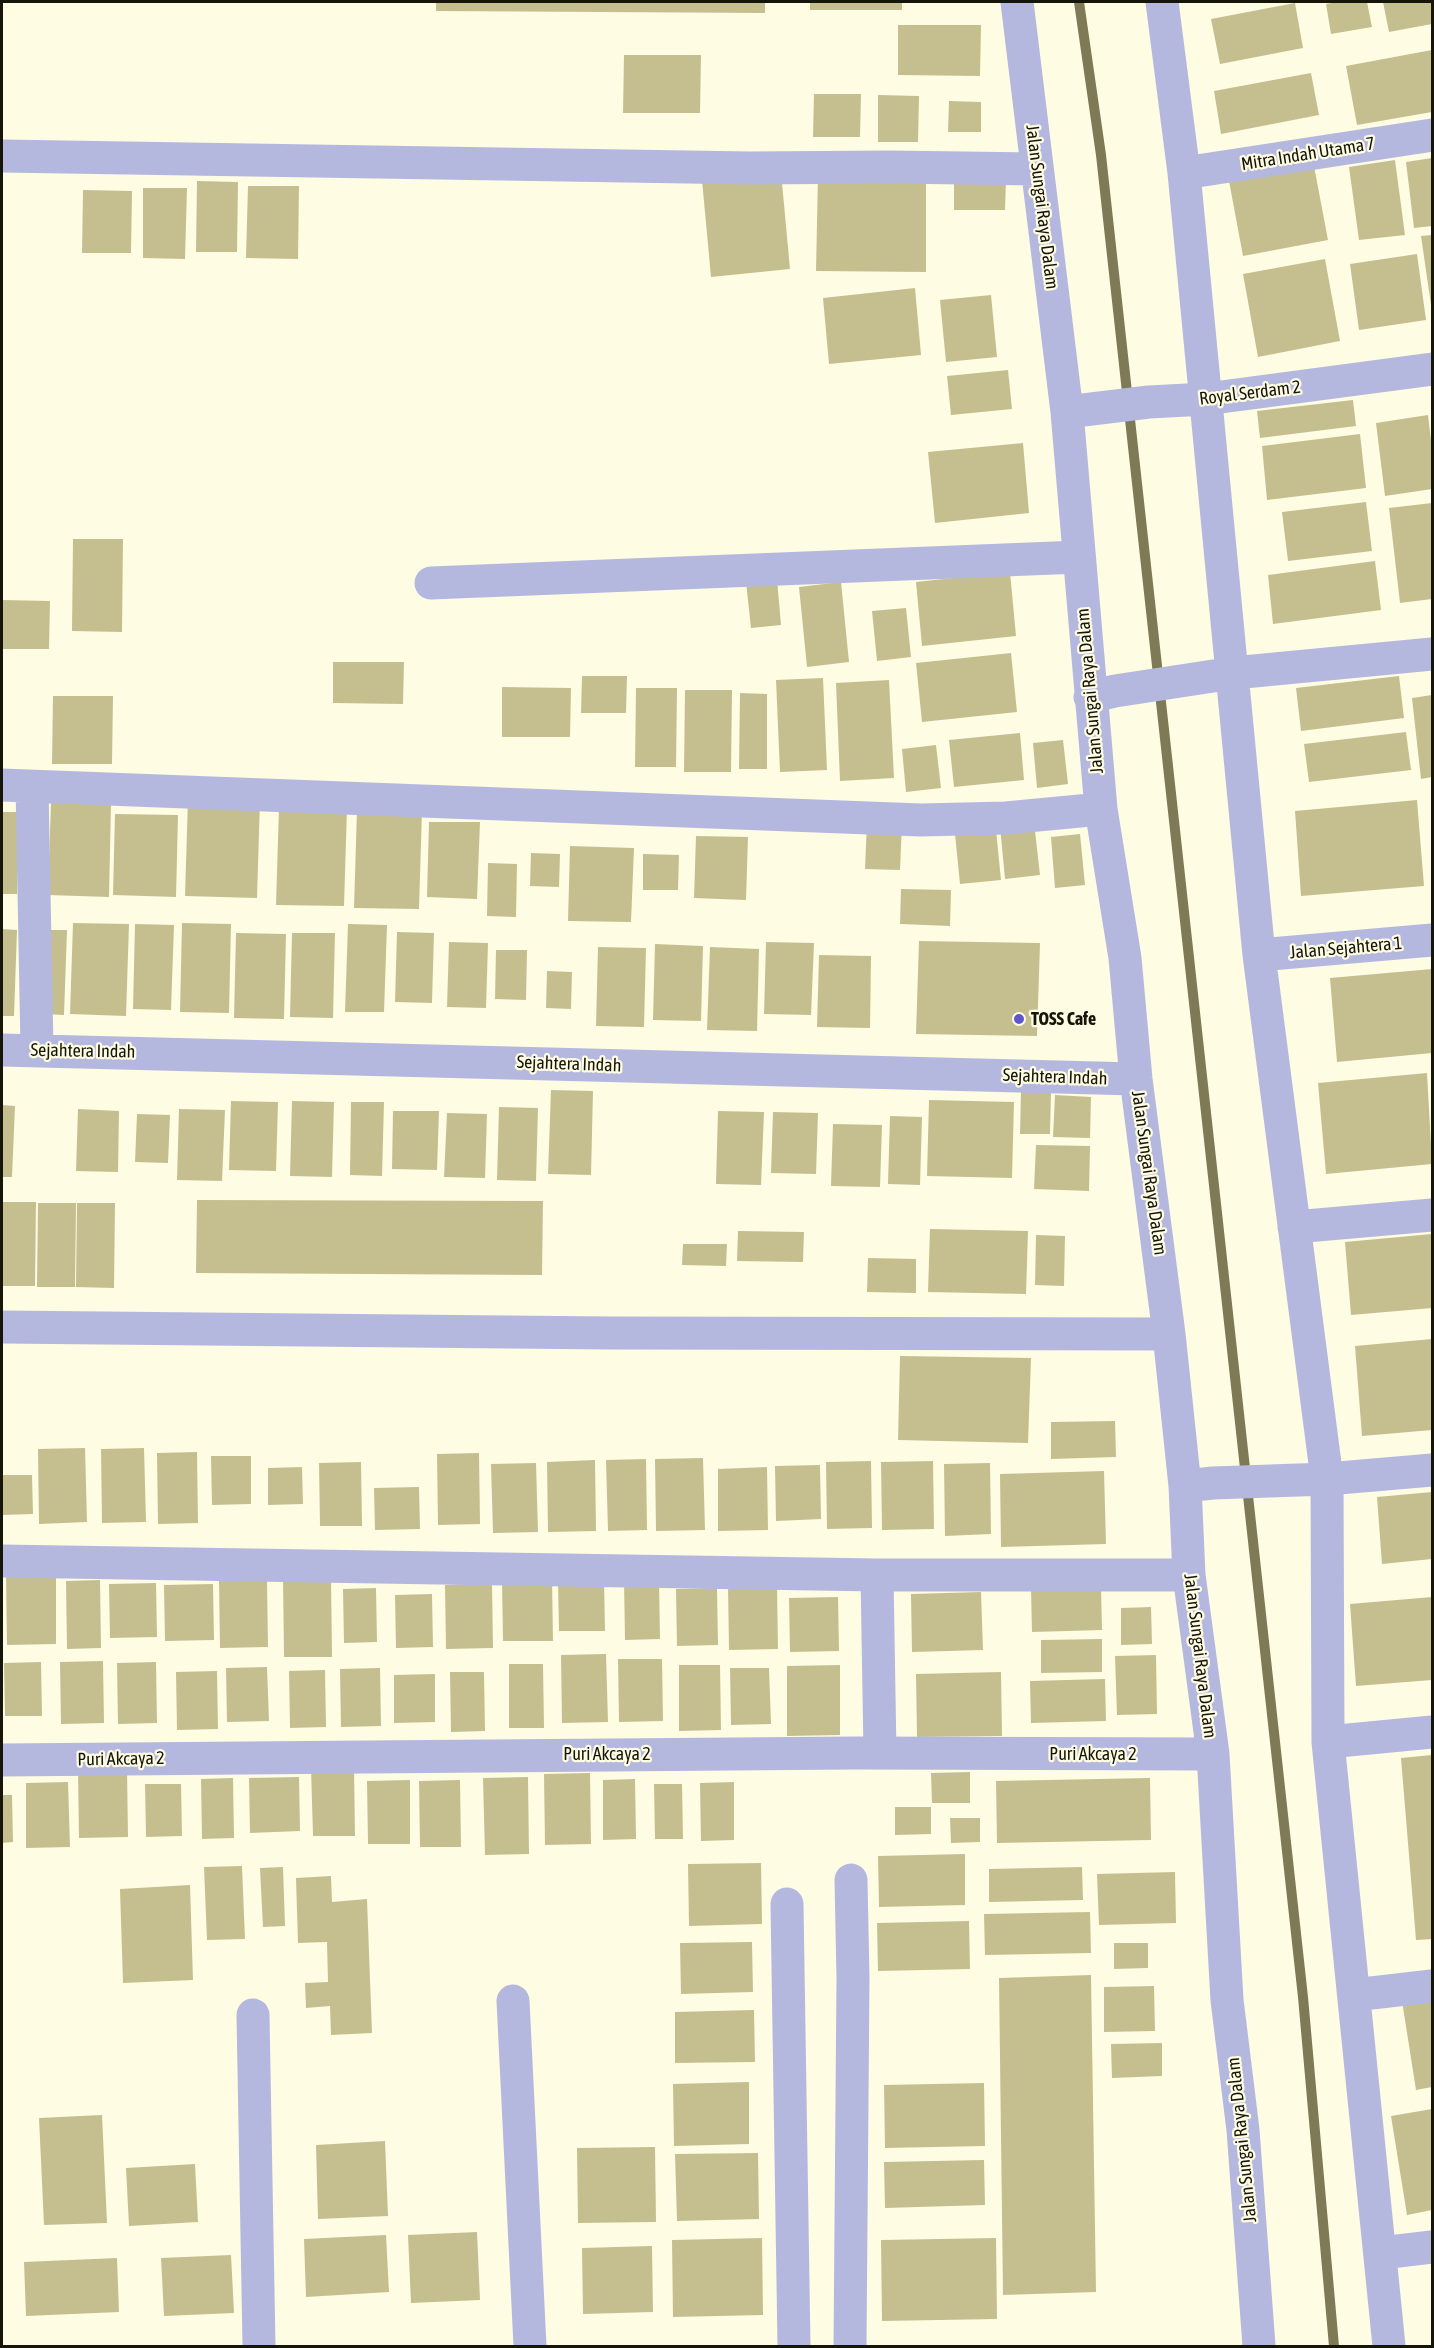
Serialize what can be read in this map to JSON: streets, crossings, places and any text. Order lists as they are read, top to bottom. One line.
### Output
{"streets":{"street":["Mitra Indah Utama 7","Jalan Sungai Raya Dalam","Royal Serdam 2","Jalan Sejahtera 1","Sejahtera Indah","Puri Akcaya 2"]},"crossings":[["Jalan Sungai Raya Dalam","Royal Serdam 2"],["Jalan Sungai Raya Dalam","Sejahtera Indah"],["Jalan Sungai Raya Dalam","Puri Akcaya 2"]],"places":["TOSS Cafe"]}
